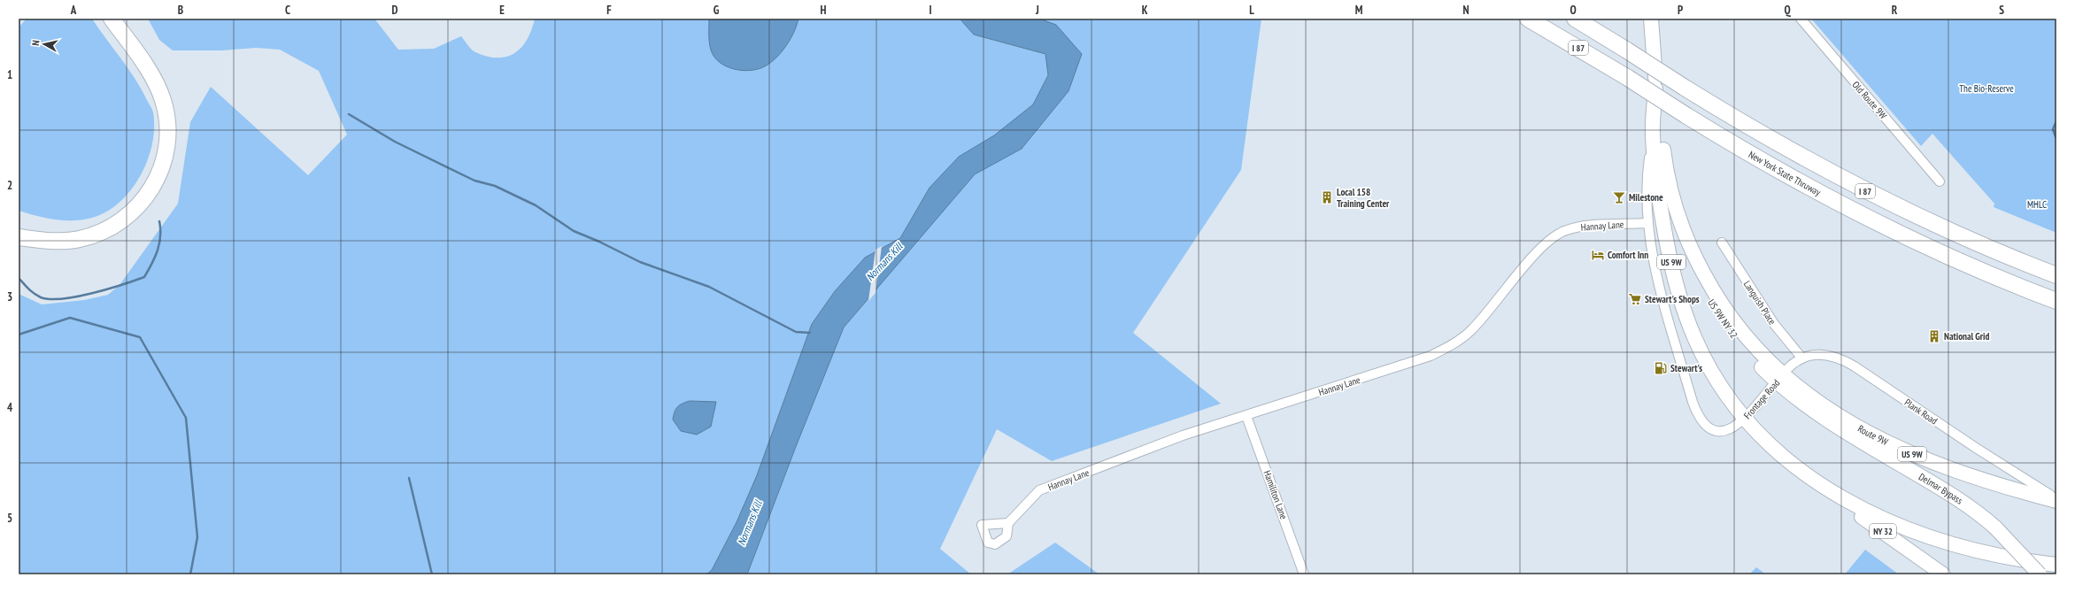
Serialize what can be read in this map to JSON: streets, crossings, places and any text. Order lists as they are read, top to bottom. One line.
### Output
{"streets":{"highway":["I 87","New York State Thruway"],"main road":["US 9W","Route 9W","Delmar Bypass","NY 32"],"street":["Old Route 9W","Hannay Lane","Languish Place","Frontage Road","Plank Road","Hamiliton Lane"]},"crossings":[["Hannay Lane","Frontage Road"],["Hannay Lane","Hamiliton Lane"],["US 9W","Frontage Road"],["US 9W","Plank Road"],["US 9W","Route 9W"],["US 9W","Delmar Bypass"],["US 9W","NY 32"],["Languish Place","Plank Road"],["Frontage Road","Plank Road"],["Frontage Road","Route 9W"],["Frontage Road","Delmar Bypass"],["Plank Road","Route 9W"],["Plank Road","Delmar Bypass"],["Route 9W","Delmar Bypass"]],"water":["Normans Kill"],"parks":["The Bio-Reserve","MHLC"],"places":{"building":["Local 158 Training Center","National Grid"],"bar":["Milestone"],"hotel":["Comfort Inn"],"supermarket":["Stewart's Shops"],"fuel station":["Stewart's"]},"north":"left","grid":{"columns":["A","B","C","D","E","F","G","H","I","J","K","L","M","N","O","P","Q","R","S"],"rows":["1","2","3","4","5"]}}
